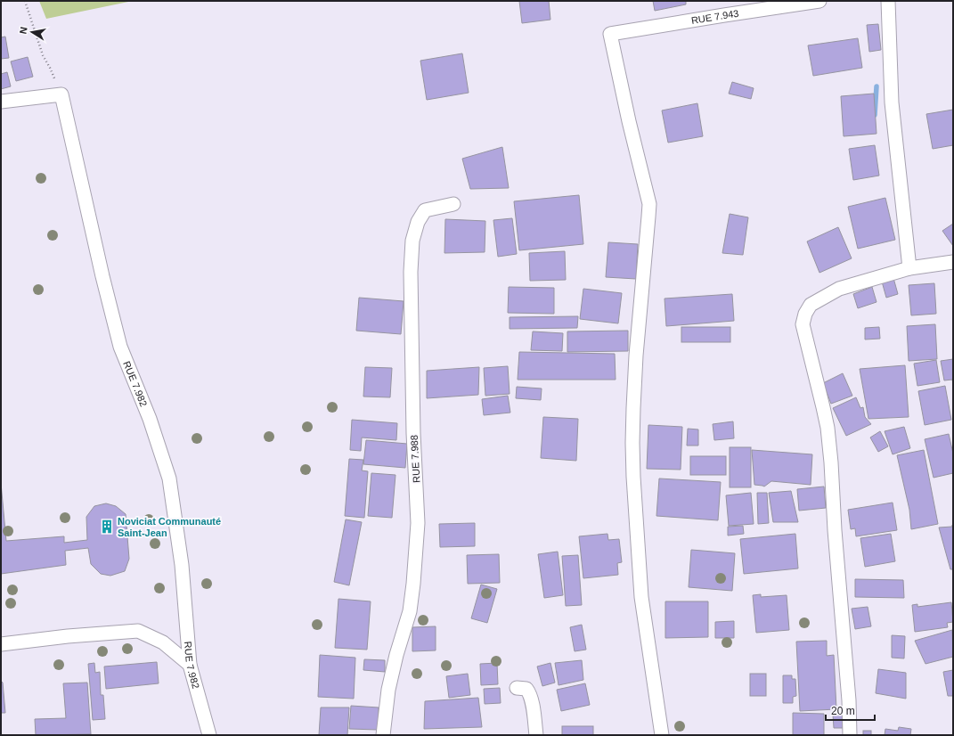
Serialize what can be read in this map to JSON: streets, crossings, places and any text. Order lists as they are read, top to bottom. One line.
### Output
{"streets":{"street":["RUE 7.943","RUE 7.982","RUE 7.988"]},"places":{"building":["Noviciat Communauté Saint-Jean"]},"scale_bar":"20 m","north":"left"}
